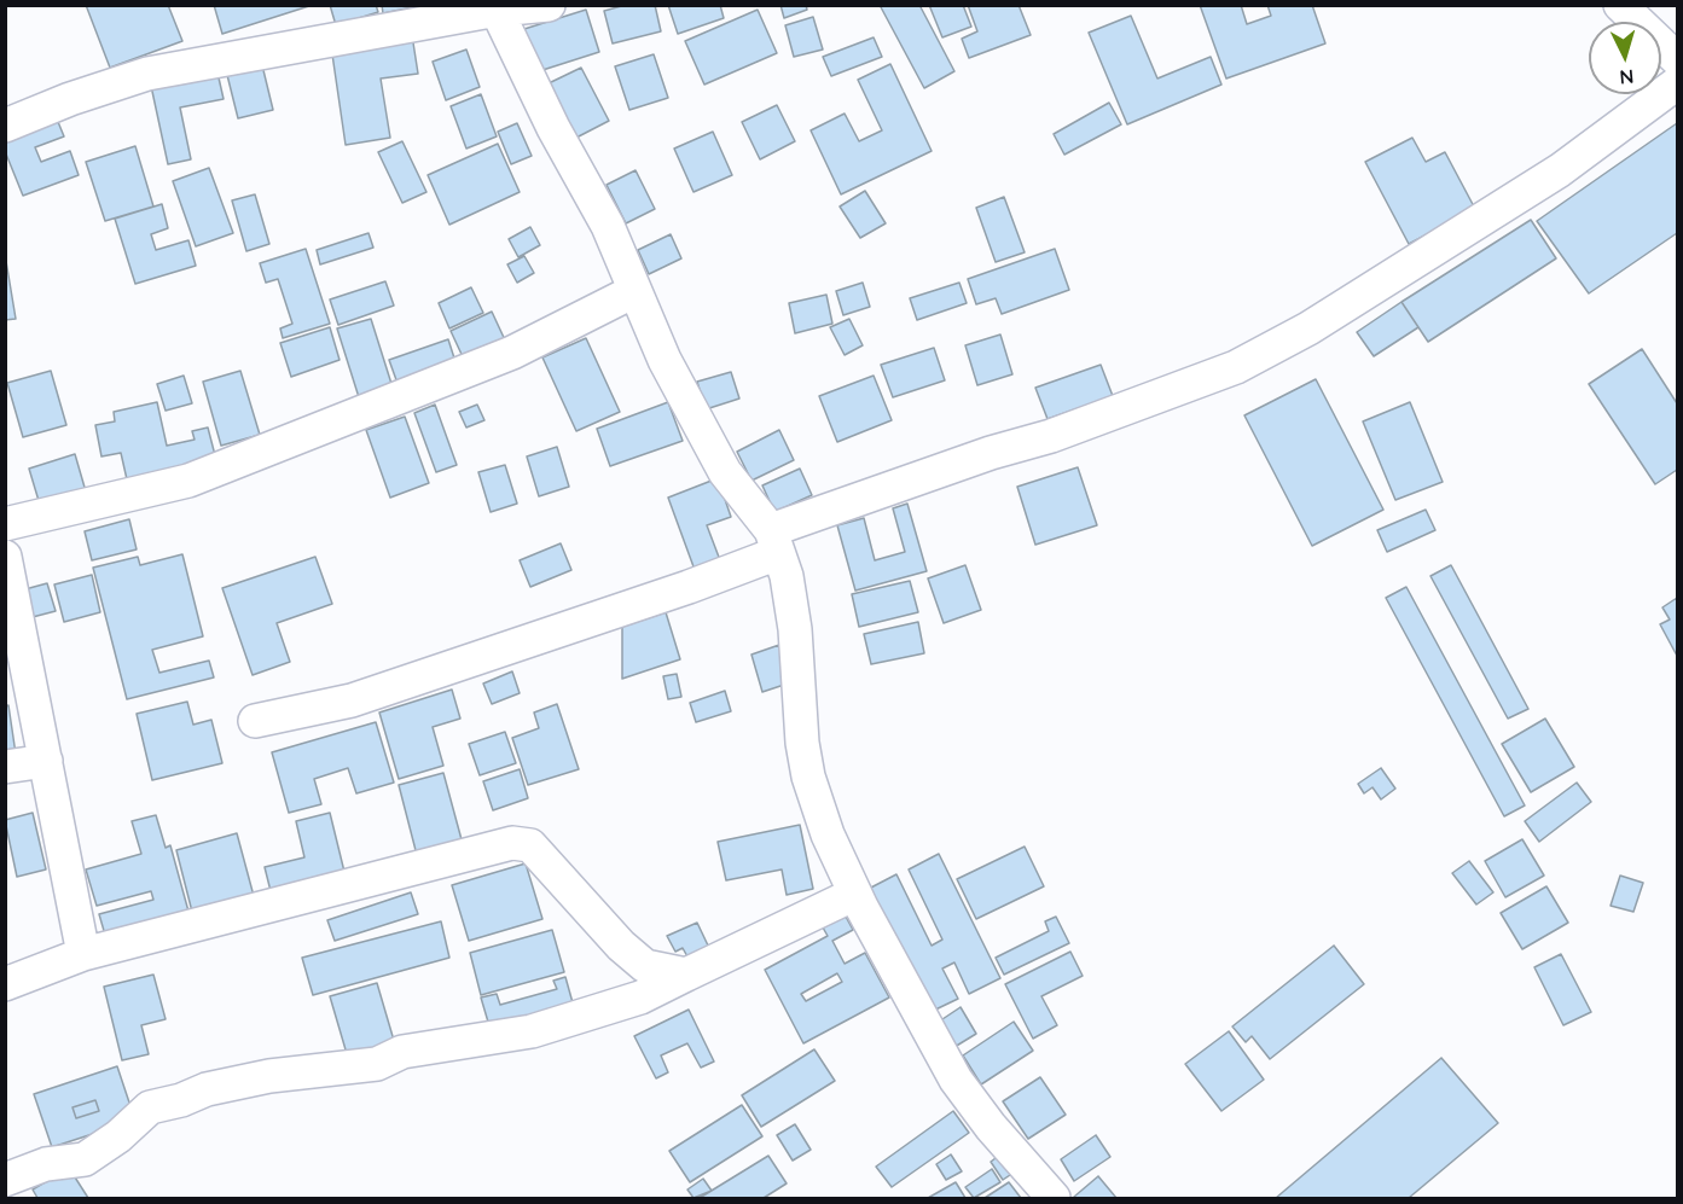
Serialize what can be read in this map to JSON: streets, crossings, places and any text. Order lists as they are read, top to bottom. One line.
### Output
{"north":"bottom"}
